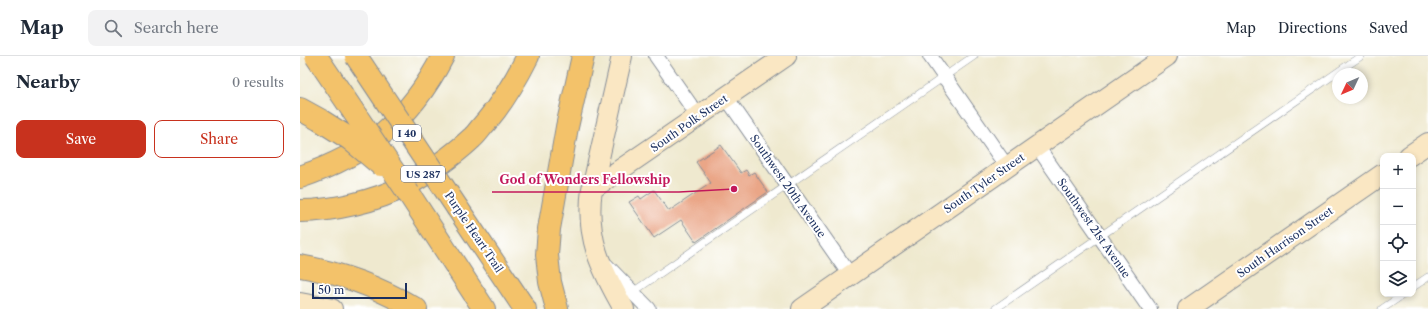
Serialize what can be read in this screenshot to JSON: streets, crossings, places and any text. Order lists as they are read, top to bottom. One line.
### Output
{"streets":{"highway":["I 40","US 287","Purple Heart Trail"],"main road":["South Polk Street","South Tyler Street","South Harrison Street"],"street":["Southwest 20th Avenue","Southwest 21st Avenue"]},"crossings":[["South Polk Street","Southwest 20th Avenue"],["South Tyler Street","Southwest 20th Avenue"],["South Tyler Street","Southwest 21st Avenue"]],"places":["God of Wonders Fellowship"],"scale_bar":"50 m","north":"bottom left","page":{"header":"Map","search":"Search here","nav":["Map","Directions","Saved"],"heading":["Nearby","0 results"],"buttons":["Save","Share"],"map_buttons":["+","−"],"scale":"50 m"}}
